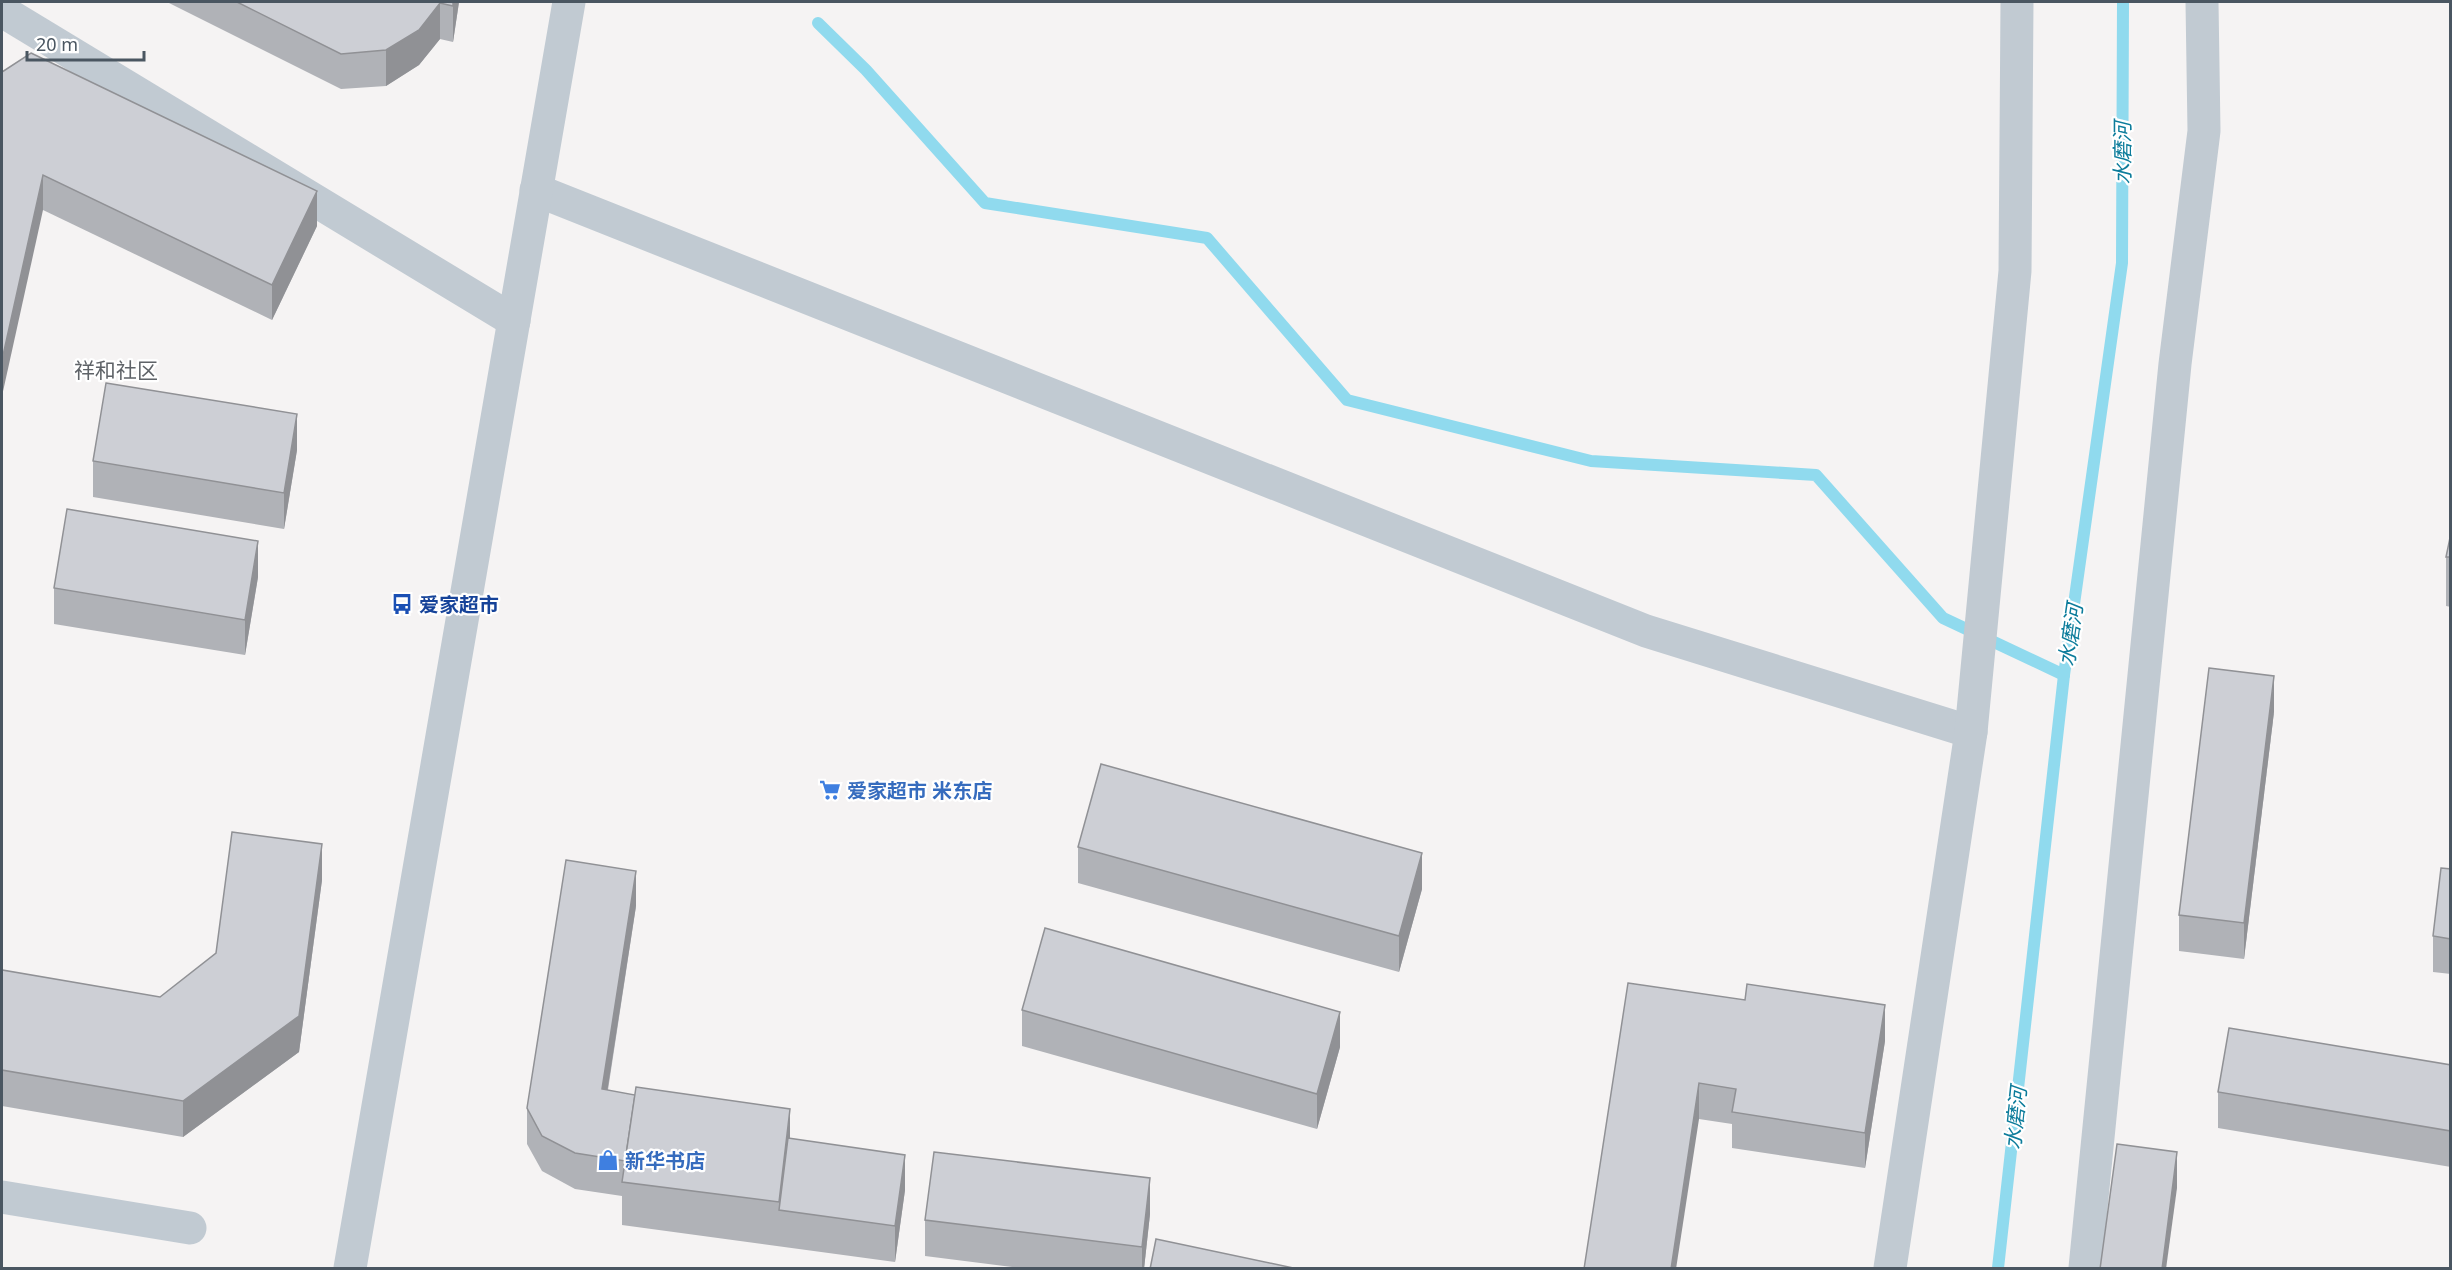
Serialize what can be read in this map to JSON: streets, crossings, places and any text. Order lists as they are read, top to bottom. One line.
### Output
{"districts":["祥和社区"],"water":["水磨河"],"places":{"bus stop":["爱家超市"],"supermarket":["爱家超市 米东店"],"shop":["新华书店"]},"scale_bar":"20 m"}
